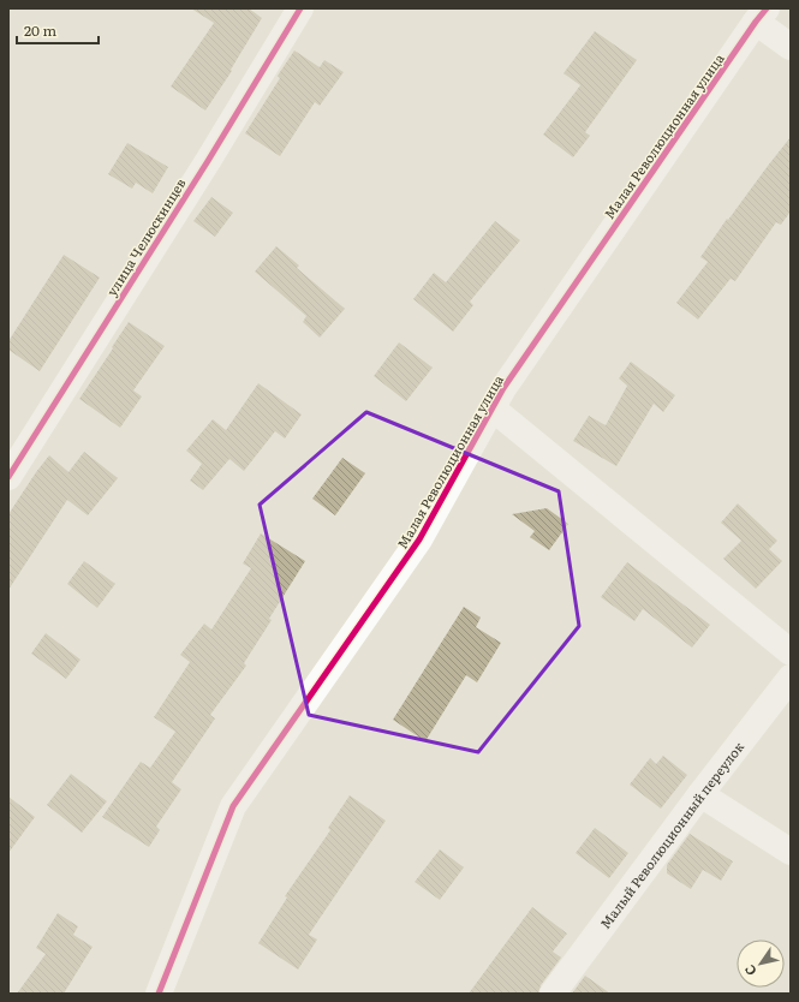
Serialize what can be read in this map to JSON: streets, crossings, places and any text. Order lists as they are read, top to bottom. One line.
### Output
{"streets":{"street":["Малая Революционная улица","улица Челюскинцев","Малый Революционный переулок"]},"scale_bar":"20 m","north":"bottom left"}
